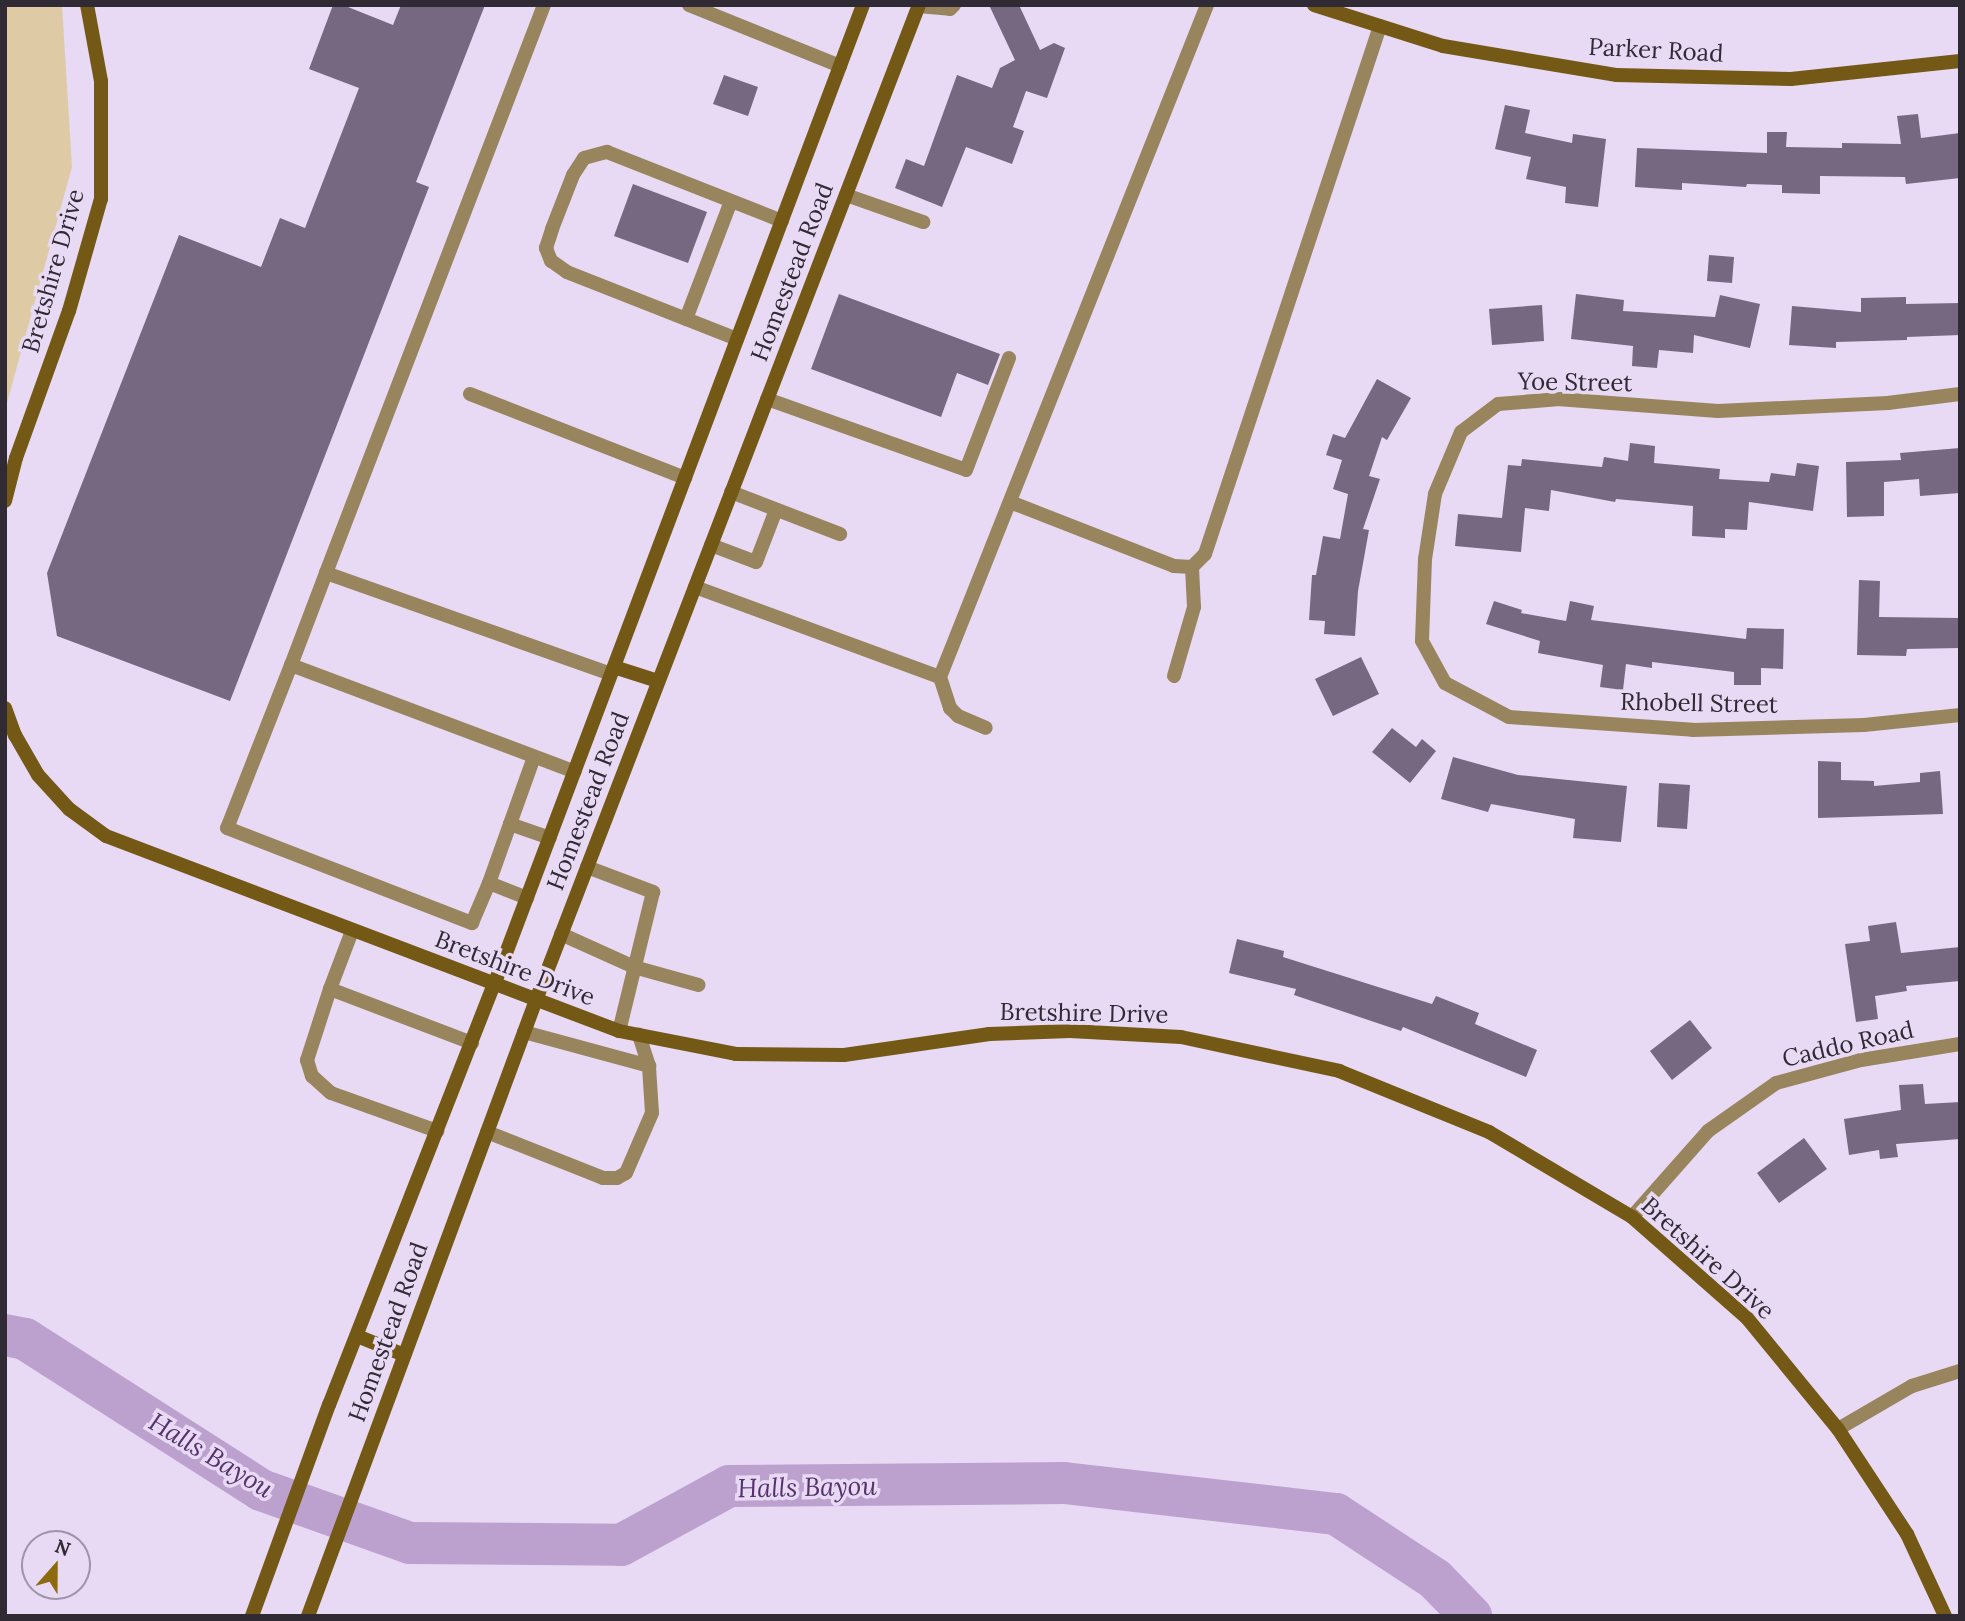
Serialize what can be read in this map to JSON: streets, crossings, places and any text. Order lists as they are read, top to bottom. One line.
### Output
{"streets":{"main road":["Parker Road","Bretshire Drive","Homestead Road"],"street":["Yoe Street","Rhobell Street","Caddo Road"]},"crossings":[["Bretshire Drive","Homestead Road"],["Bretshire Drive","Caddo Road"],["Yoe Street","Rhobell Street"]],"water":["Halls Bayou"],"north":"top"}
